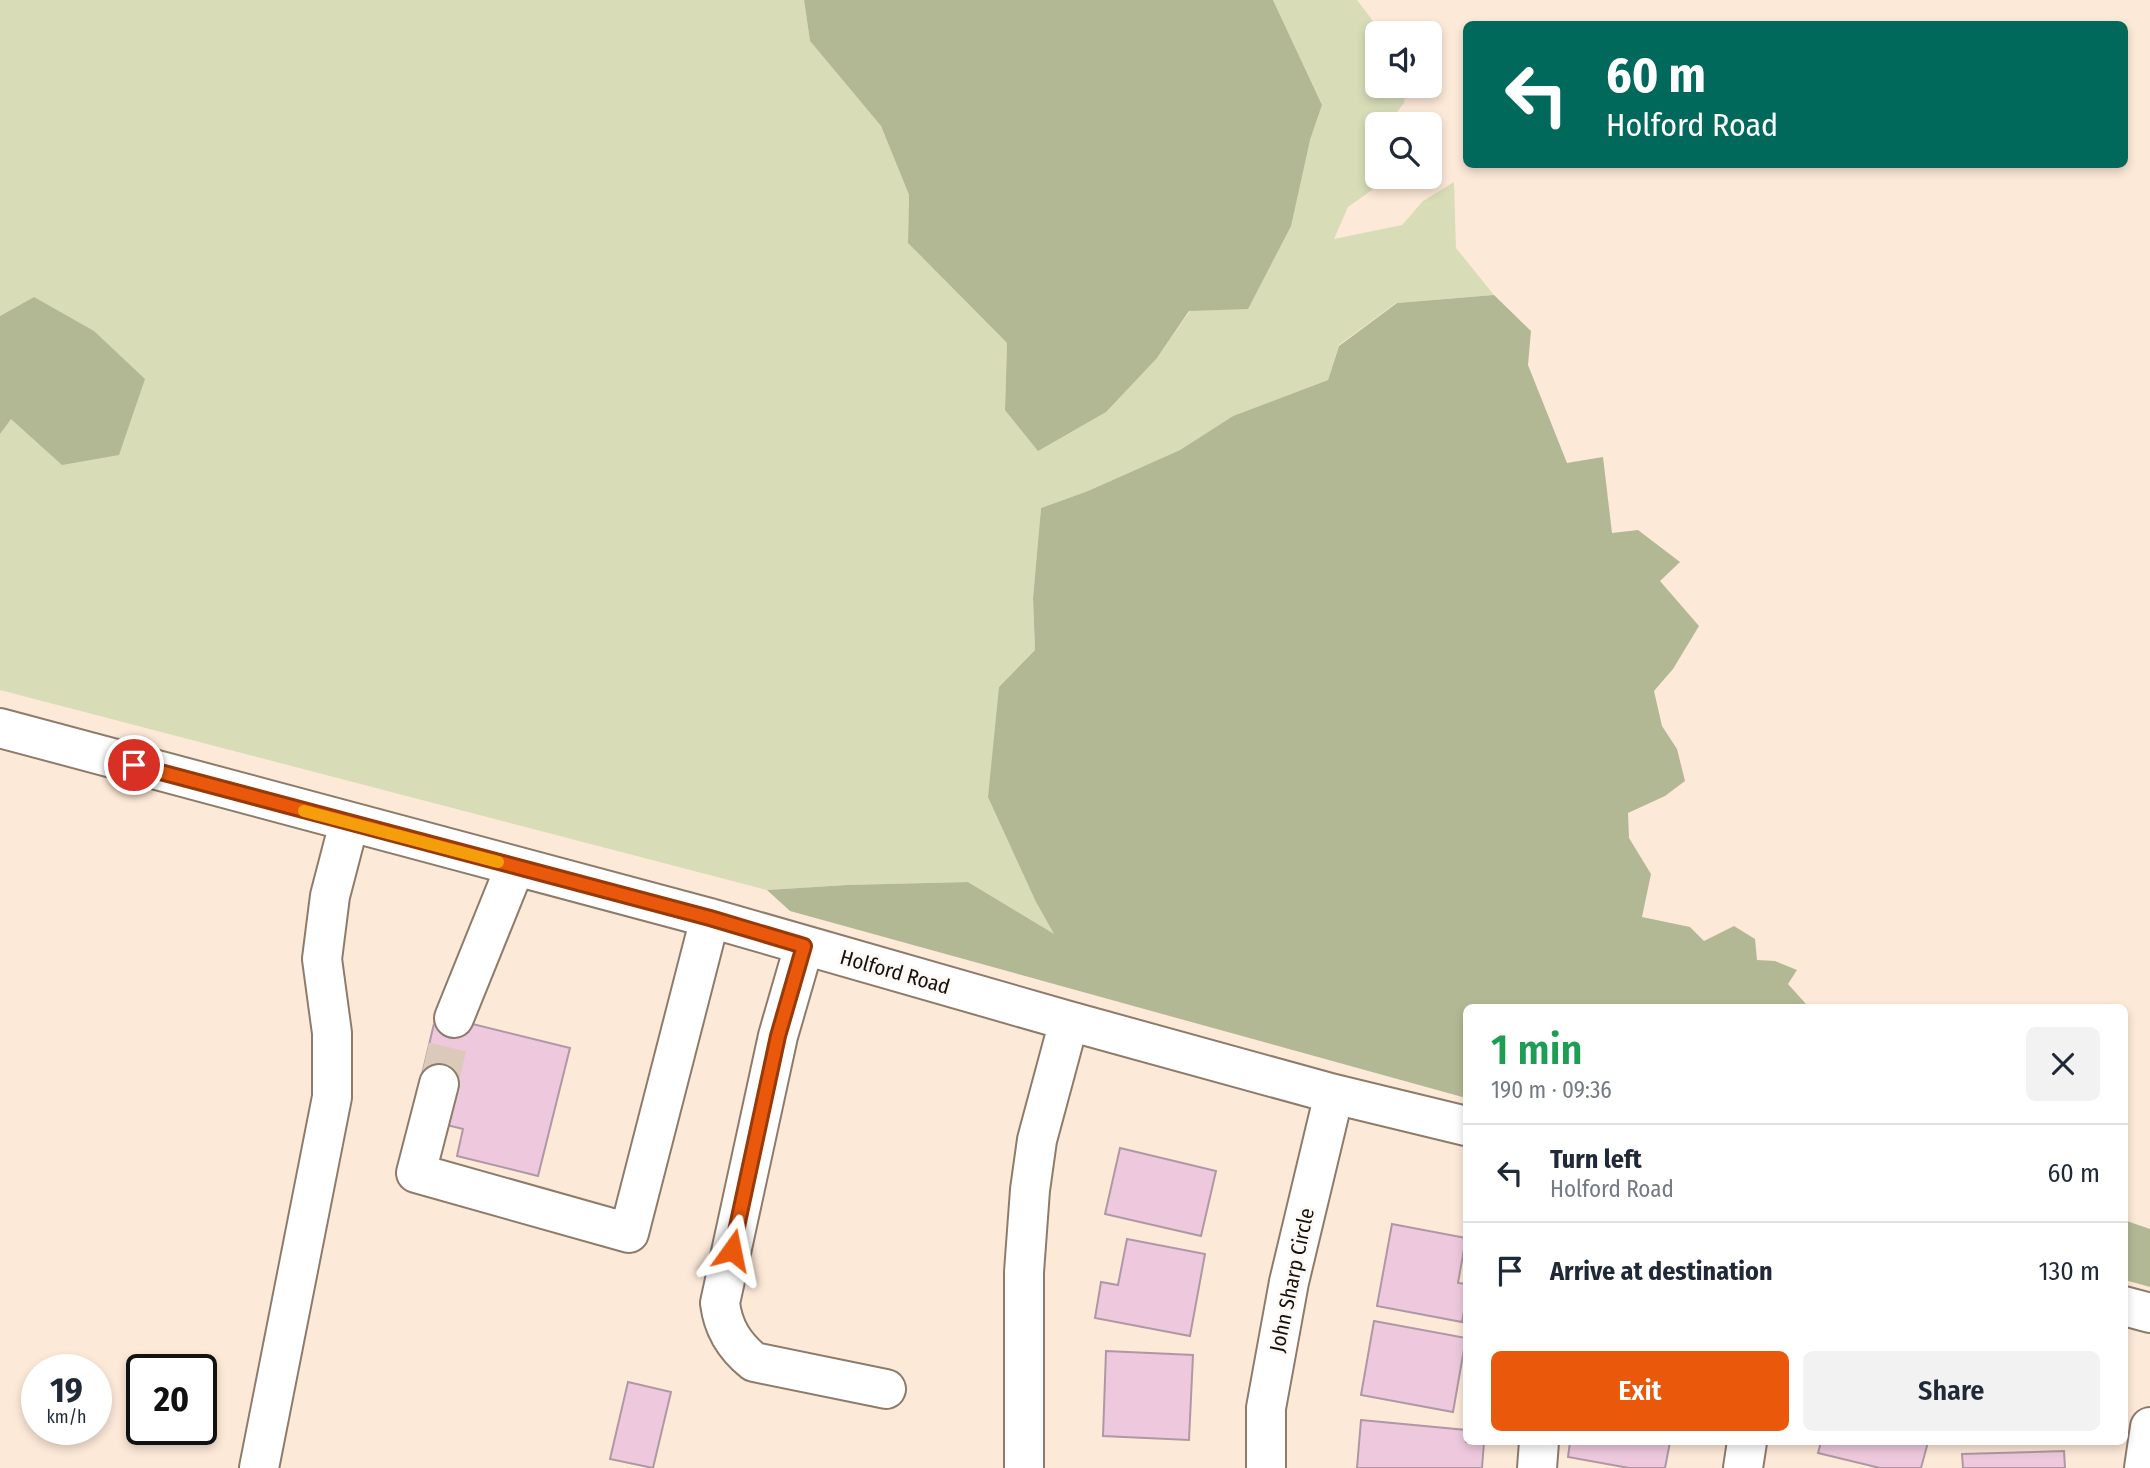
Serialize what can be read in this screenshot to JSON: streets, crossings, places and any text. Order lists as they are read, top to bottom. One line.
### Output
{"streets":{"street":["Holford Road","John Sharp Circle"]},"crossings":[["Holford Road","John Sharp Circle"]],"page":{"turn":["60 m","Holford Road"],"heading":["1 min","190 m · 09:36"],"list":[{"name":"Turn left","note":"Holford Road","value":"60 m"},{"name":"Arrive at destination","value":"130 m"}],"buttons":["Exit","Share"],"speed":"19 km/h","limit":"20"}}
